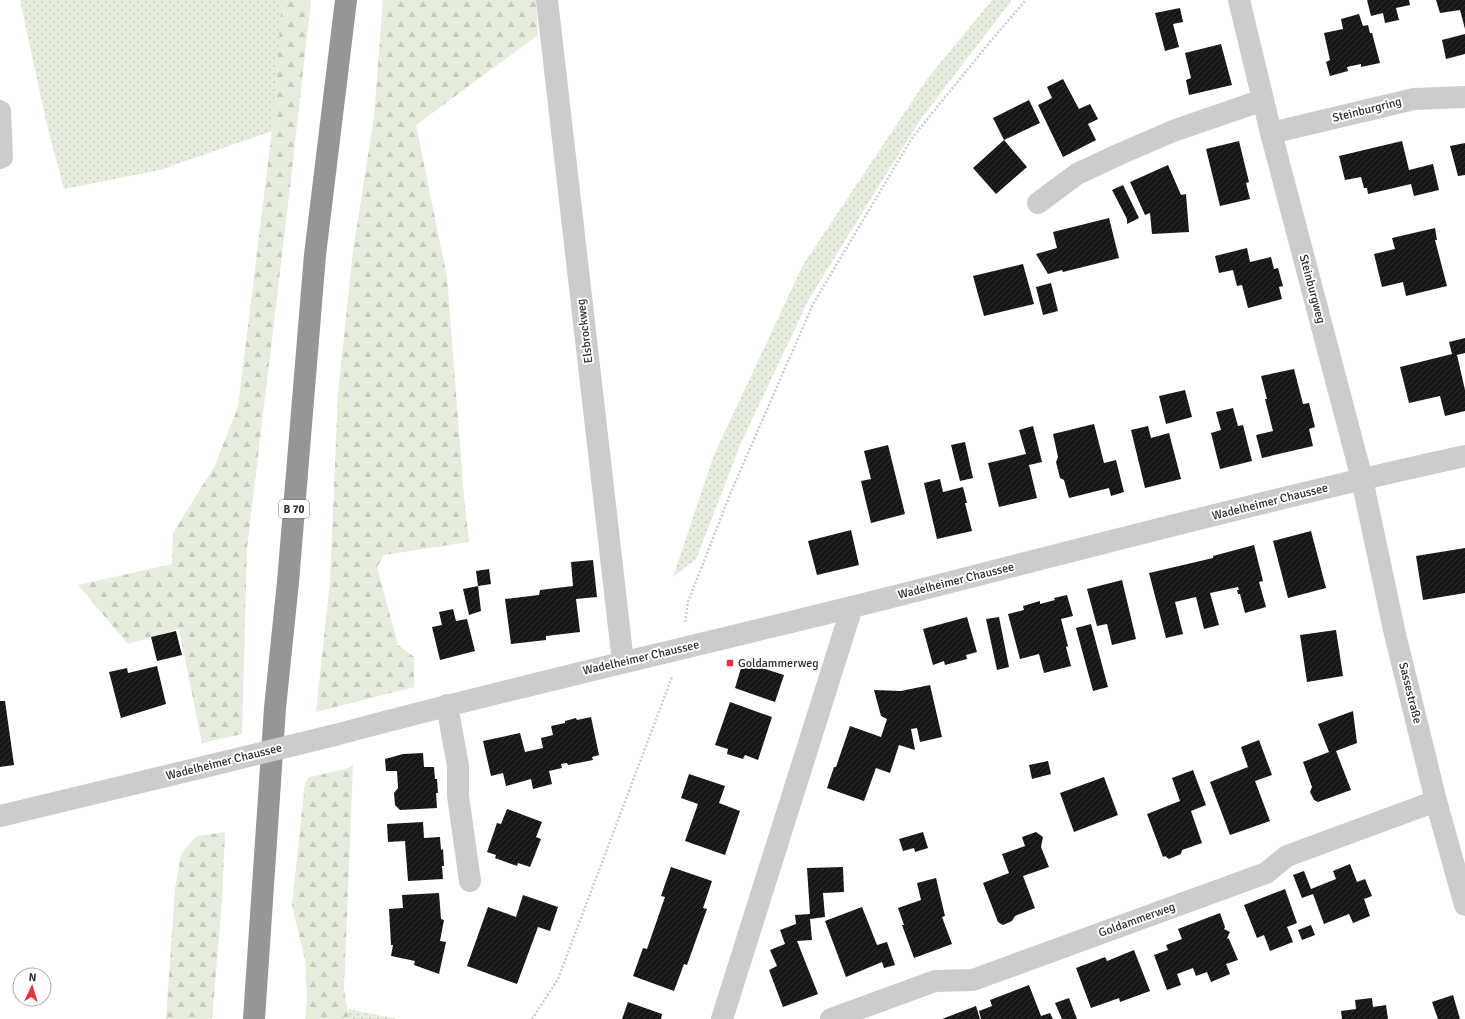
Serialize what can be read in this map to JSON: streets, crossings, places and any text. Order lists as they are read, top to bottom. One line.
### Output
{"streets":{"highway":["B 70"],"street":["Steinburgring","Steinburgweg","Elsbrockweg","Wadelheimer Chaussee","Sassestraße","Goldammerweg"]},"crossings":[["Steinburgring","Steinburgweg"],["Steinburgweg","Wadelheimer Chaussee"],["Steinburgweg","Sassestraße"],["Elsbrockweg","Wadelheimer Chaussee"],["Wadelheimer Chaussee","Sassestraße"],["Sassestraße","Goldammerweg"]],"places":{"transit":["Goldammerweg"]},"north":"top"}
